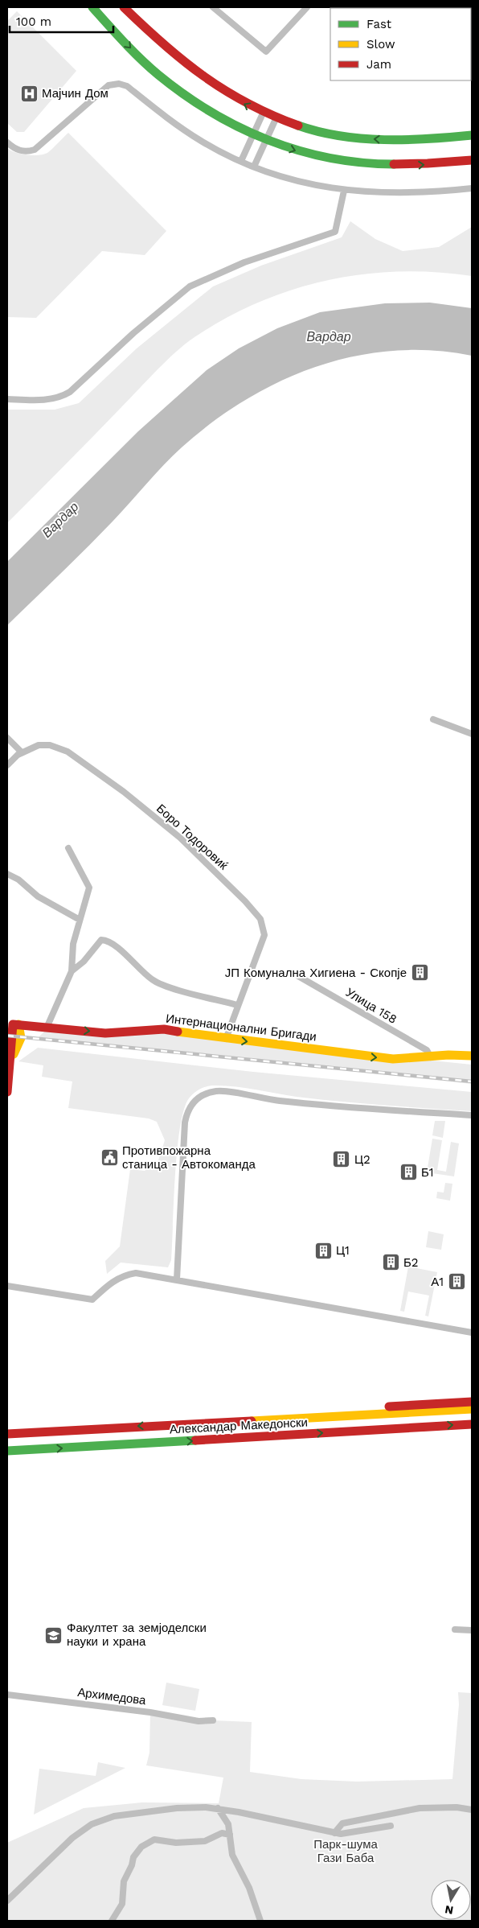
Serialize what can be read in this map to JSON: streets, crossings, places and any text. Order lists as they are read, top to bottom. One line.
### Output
{"streets":{"street":["Боро Тодоровиќ","Улица 158","Интернационални Бригади","Александар Македонски","Архимедова"]},"crossings":[["Боро Тодоровиќ","Интернационални Бригади"],["Улица 158","Интернационални Бригади"]],"one_way":["Интернационални Бригади"],"water":["Вардар"],"parks":["Парк-шума Гази Баба"],"places":{"hospital":["Мајчин Дом"],"building":["ЈП Комунална Хигиена - Скопје","Ц2","Б1","Ц1","Б2","А1"],"public building":["Противпожарна станица - Автокоманда"],"school or university":["Факултет за земјоделски науки и храна"]},"legend":["Fast","Slow","Jam"],"scale_bar":"100 m","north":"bottom"}
